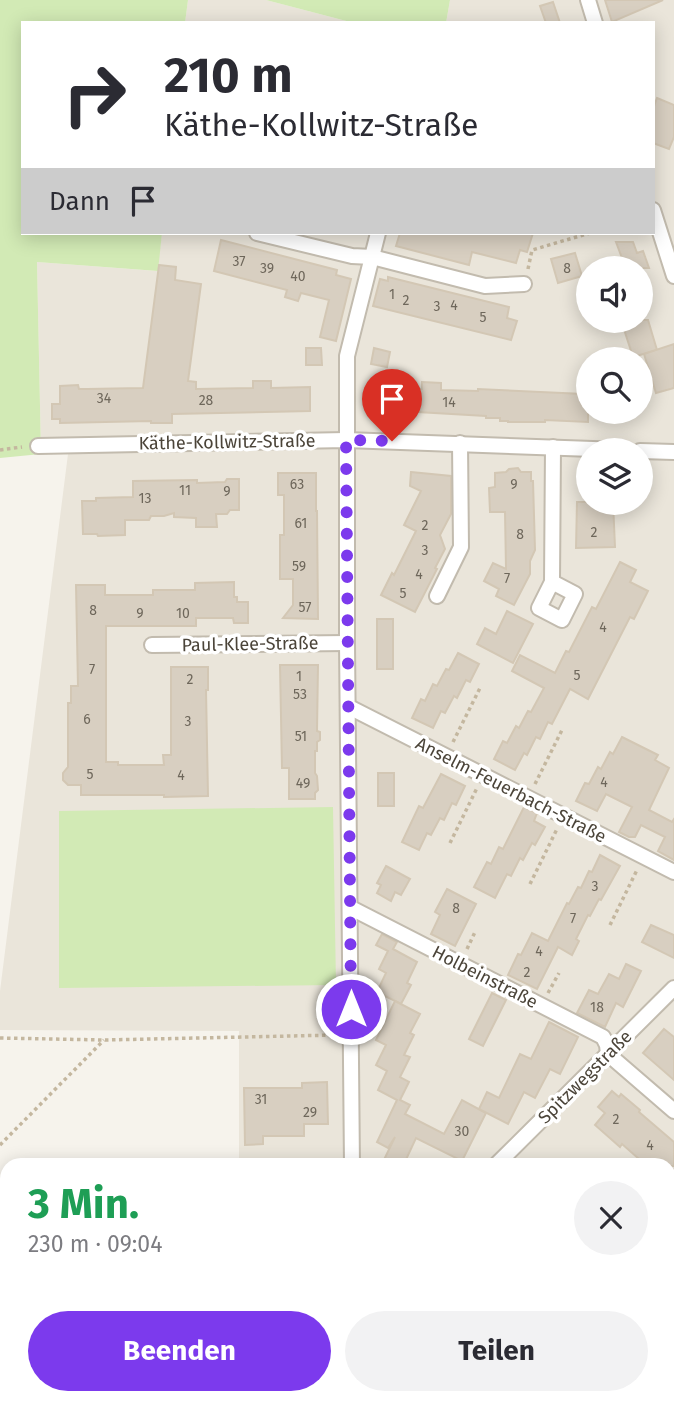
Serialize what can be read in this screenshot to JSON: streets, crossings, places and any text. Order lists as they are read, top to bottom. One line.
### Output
{"streets":{"street":["Käthe-Kollwitz-Straße","Paul-Klee-Straße","Anselm-Feuerbach-Straße","Holbeinstraße","Spitzwegstraße"]},"crossings":[["Holbeinstraße","Spitzwegstraße"]],"house_numbers":["37","39","8","40","1","2","4","3","5","34","28","14","63","9","11","9","13","61","2","2","8","3","59","4","7","5","57","8","9","10","4","7","5","1","2","53","6","3","51","5","4","4","49","3","8","7","4","2","18","31","29","2","30","4"],"page":{"turn":["210 m","Käthe-Kollwitz-Straße"],"then":"Dann","heading":["3 Min.","230 m · 09:04"],"buttons":["Beenden","Teilen"]}}
